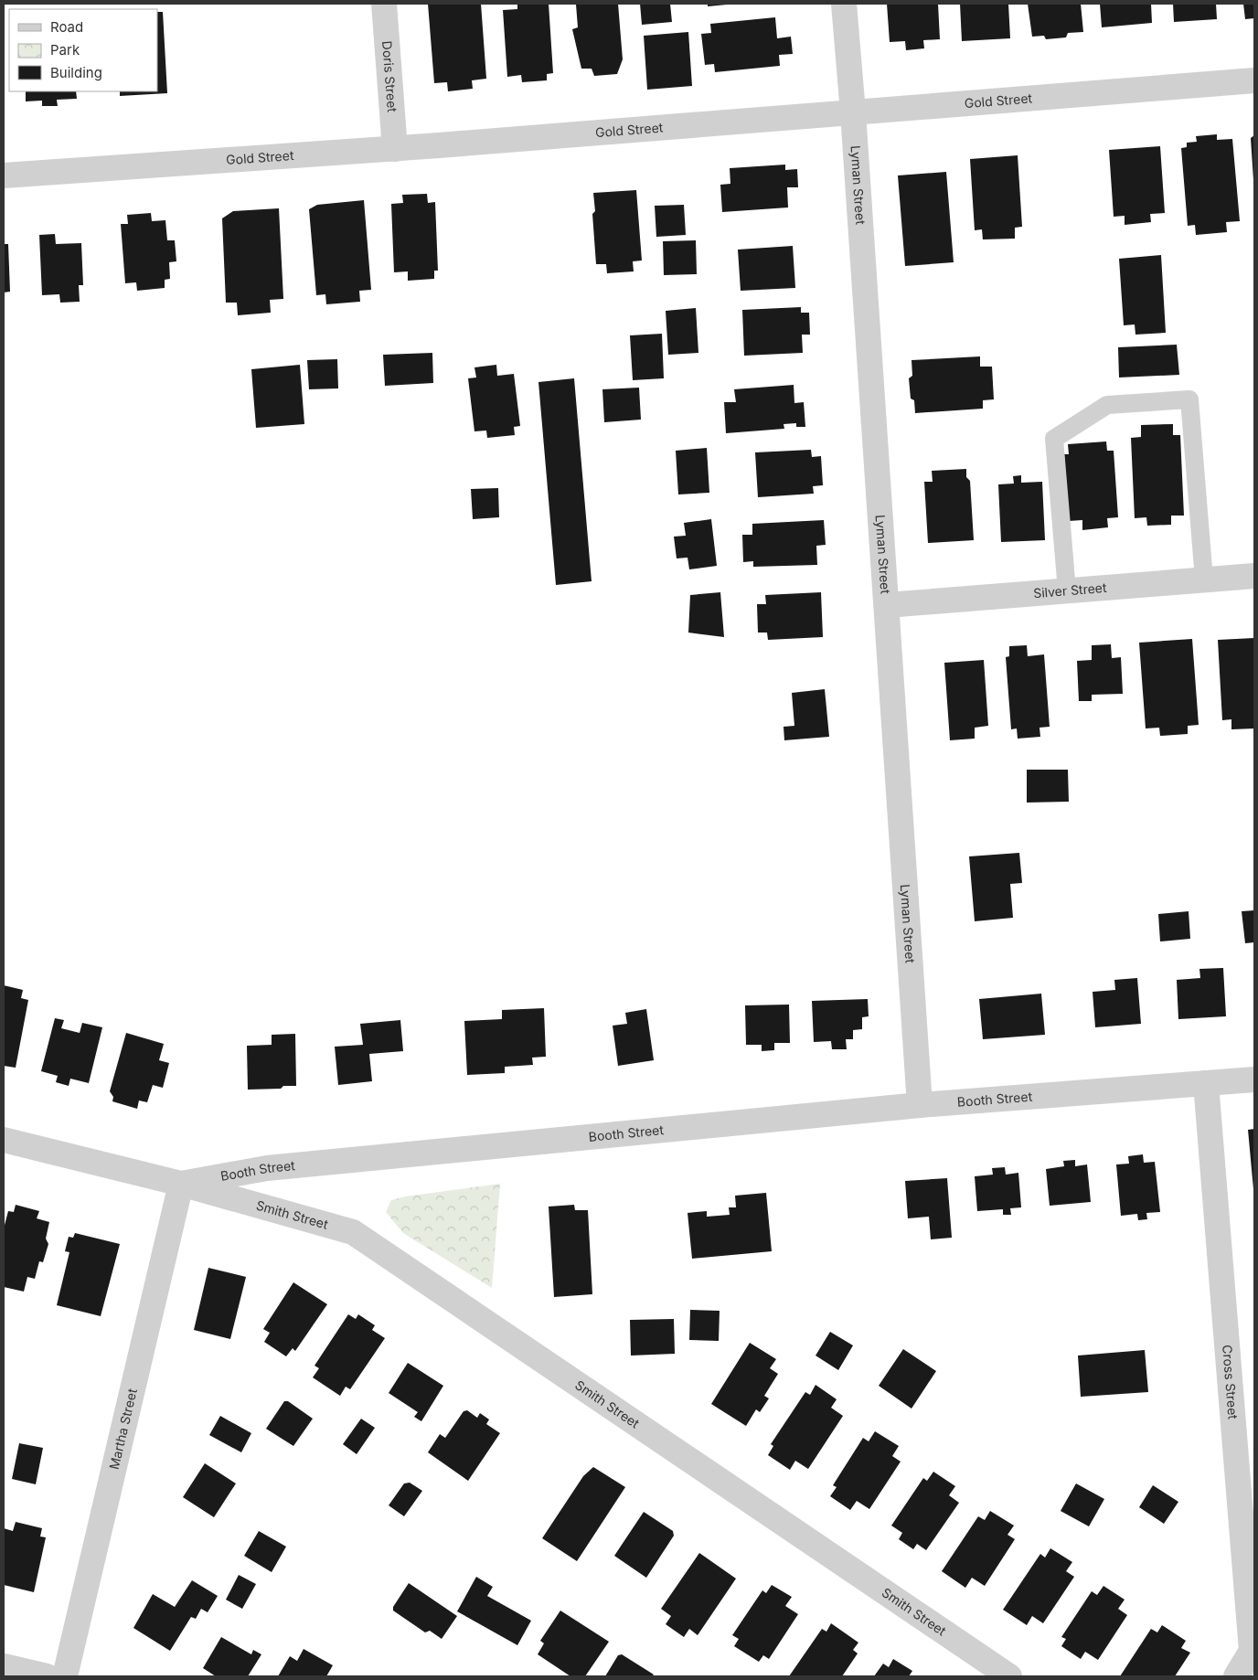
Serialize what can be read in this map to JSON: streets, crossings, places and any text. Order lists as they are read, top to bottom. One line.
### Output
{"streets":{"street":["Doris Street","Gold Street","Lyman Street","Silver Street","Booth Street","Smith Street","Cross Street","Martha Street"]},"crossings":[["Doris Street","Gold Street"],["Gold Street","Lyman Street"],["Lyman Street","Silver Street"],["Lyman Street","Booth Street"],["Booth Street","Smith Street"],["Booth Street","Cross Street"],["Booth Street","Martha Street"],["Smith Street","Martha Street"]],"legend":["Road","Park","Building"]}
